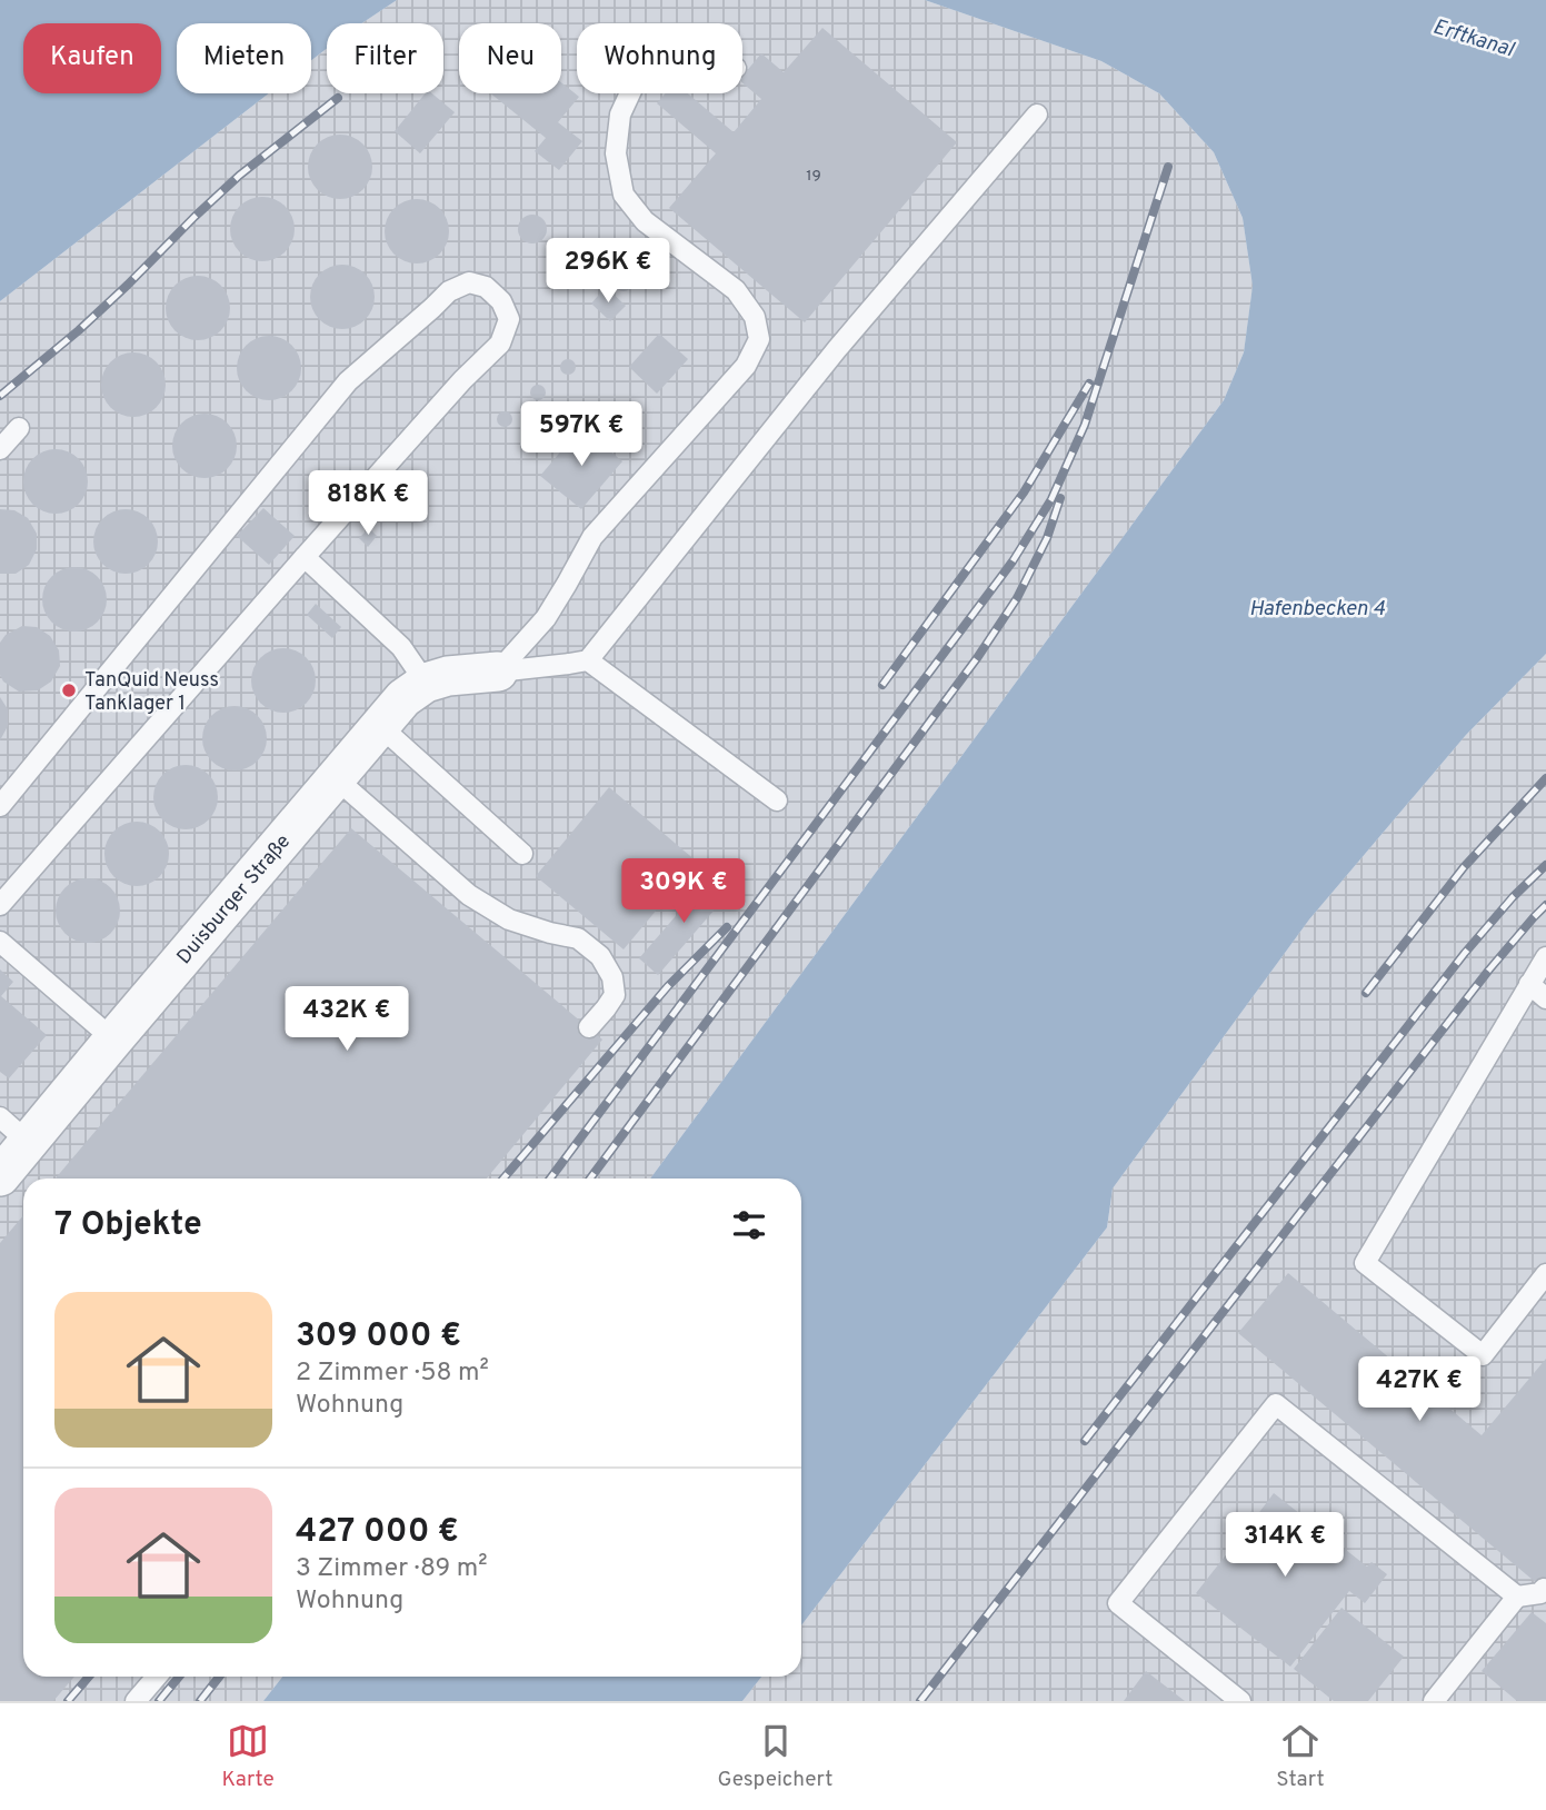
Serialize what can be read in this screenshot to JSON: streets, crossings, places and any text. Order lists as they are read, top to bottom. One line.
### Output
{"streets":{"street":["Duisburger Straße"]},"water":["Erftkanal","Hafenbecken 4"],"places":["TanQuid Neuss Tanklager 1"],"house_numbers":["19"],"page":{"chip":["Kaufen","Mieten","Filter","Neu","Wohnung"],"price":["296K €","597K €","818K €","309K €","432K €","427K €","314K €"],"heading":"7 Objekte","list":[{"name":"309 000 €","note":"2 Zimmer · 58 m² · Wohnung"},{"name":"427 000 €","note":"3 Zimmer · 89 m² · Wohnung"}],"tabs":["Karte","Gespeichert","Start"]}}
